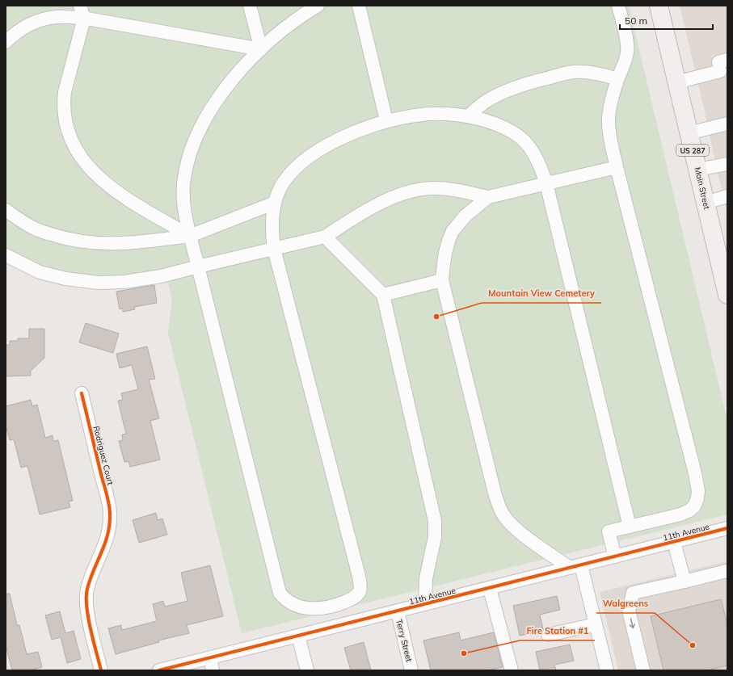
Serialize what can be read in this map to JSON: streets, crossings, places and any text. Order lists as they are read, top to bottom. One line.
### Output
{"streets":{"highway":["US 287","Main Street"],"street":["Rodriguez Court","11th Avenue","Terry Street"]},"crossings":[["11th Avenue","Terry Street"]],"places":["Mountain View Cemetery","Walgreens","Fire Station #1"],"scale_bar":"50 m"}
